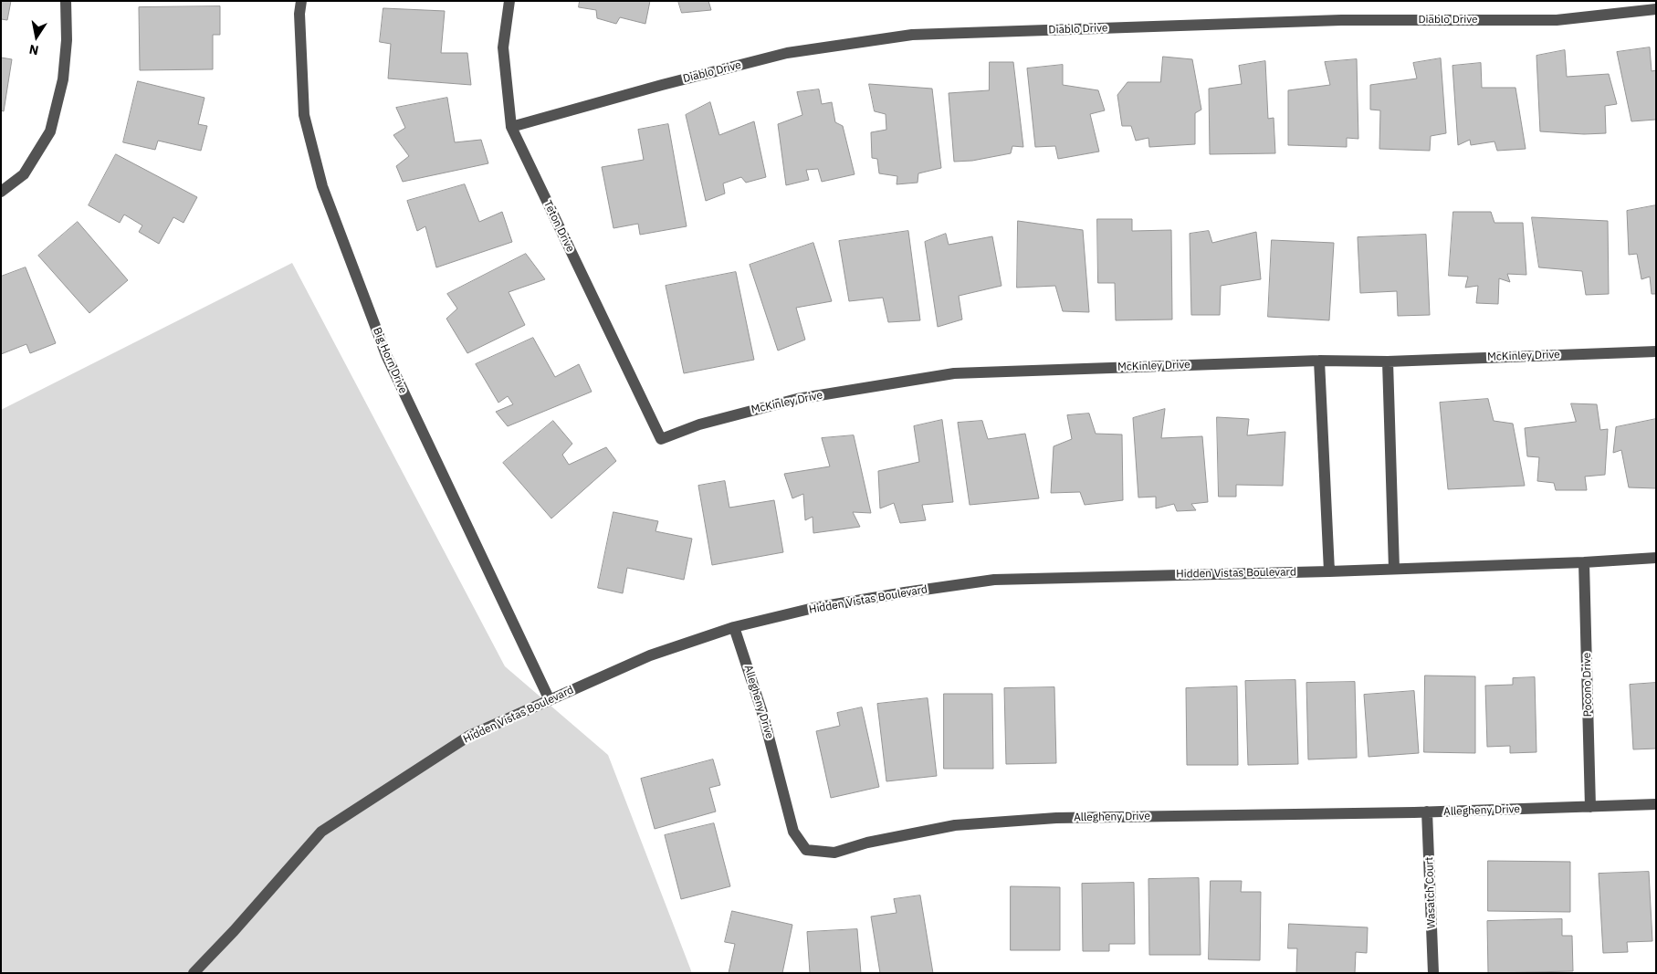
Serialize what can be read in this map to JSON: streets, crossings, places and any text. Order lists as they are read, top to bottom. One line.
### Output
{"streets":{"street":["Diablo Drive","Teton Drive","McKinley Drive","Big Horn Drive","Hidden Vistas Boulevard","Pocono Drive","Allegheny Drive","Wasatch Court"]},"crossings":[["Diablo Drive","Teton Drive"],["Teton Drive","McKinley Drive"],["Big Horn Drive","Hidden Vistas Boulevard"],["Hidden Vistas Boulevard","Pocono Drive"],["Hidden Vistas Boulevard","Allegheny Drive"],["Pocono Drive","Allegheny Drive"],["Allegheny Drive","Wasatch Court"]],"north":"bottom"}
